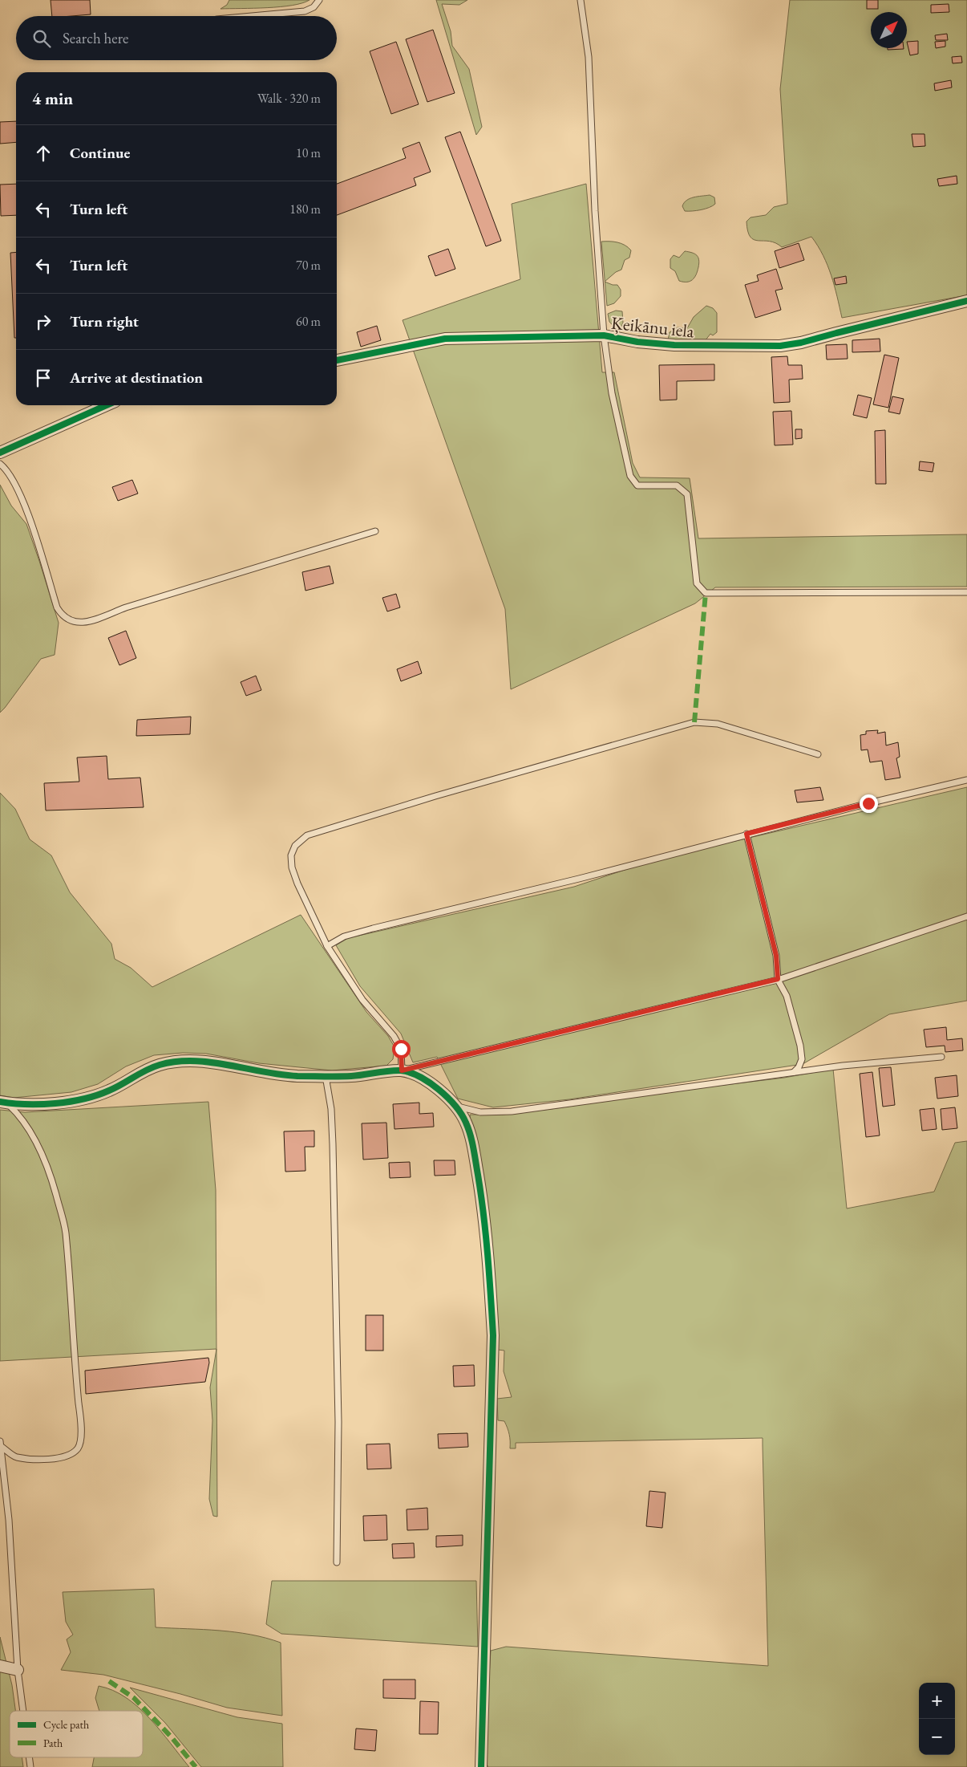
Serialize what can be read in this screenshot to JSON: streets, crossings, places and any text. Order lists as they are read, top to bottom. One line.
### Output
{"streets":{"street":["Ķeikānu iela"]},"legend":["Cycle path","Path"],"north":"top right","page":{"search":"Search here","heading":["4 min","Walk · 320 m"],"list":[["Continue","10 m"],["Turn left","180 m"],["Turn left","70 m"],["Turn right","60 m"],"Arrive at destination"],"map_buttons":["+","−"]}}
